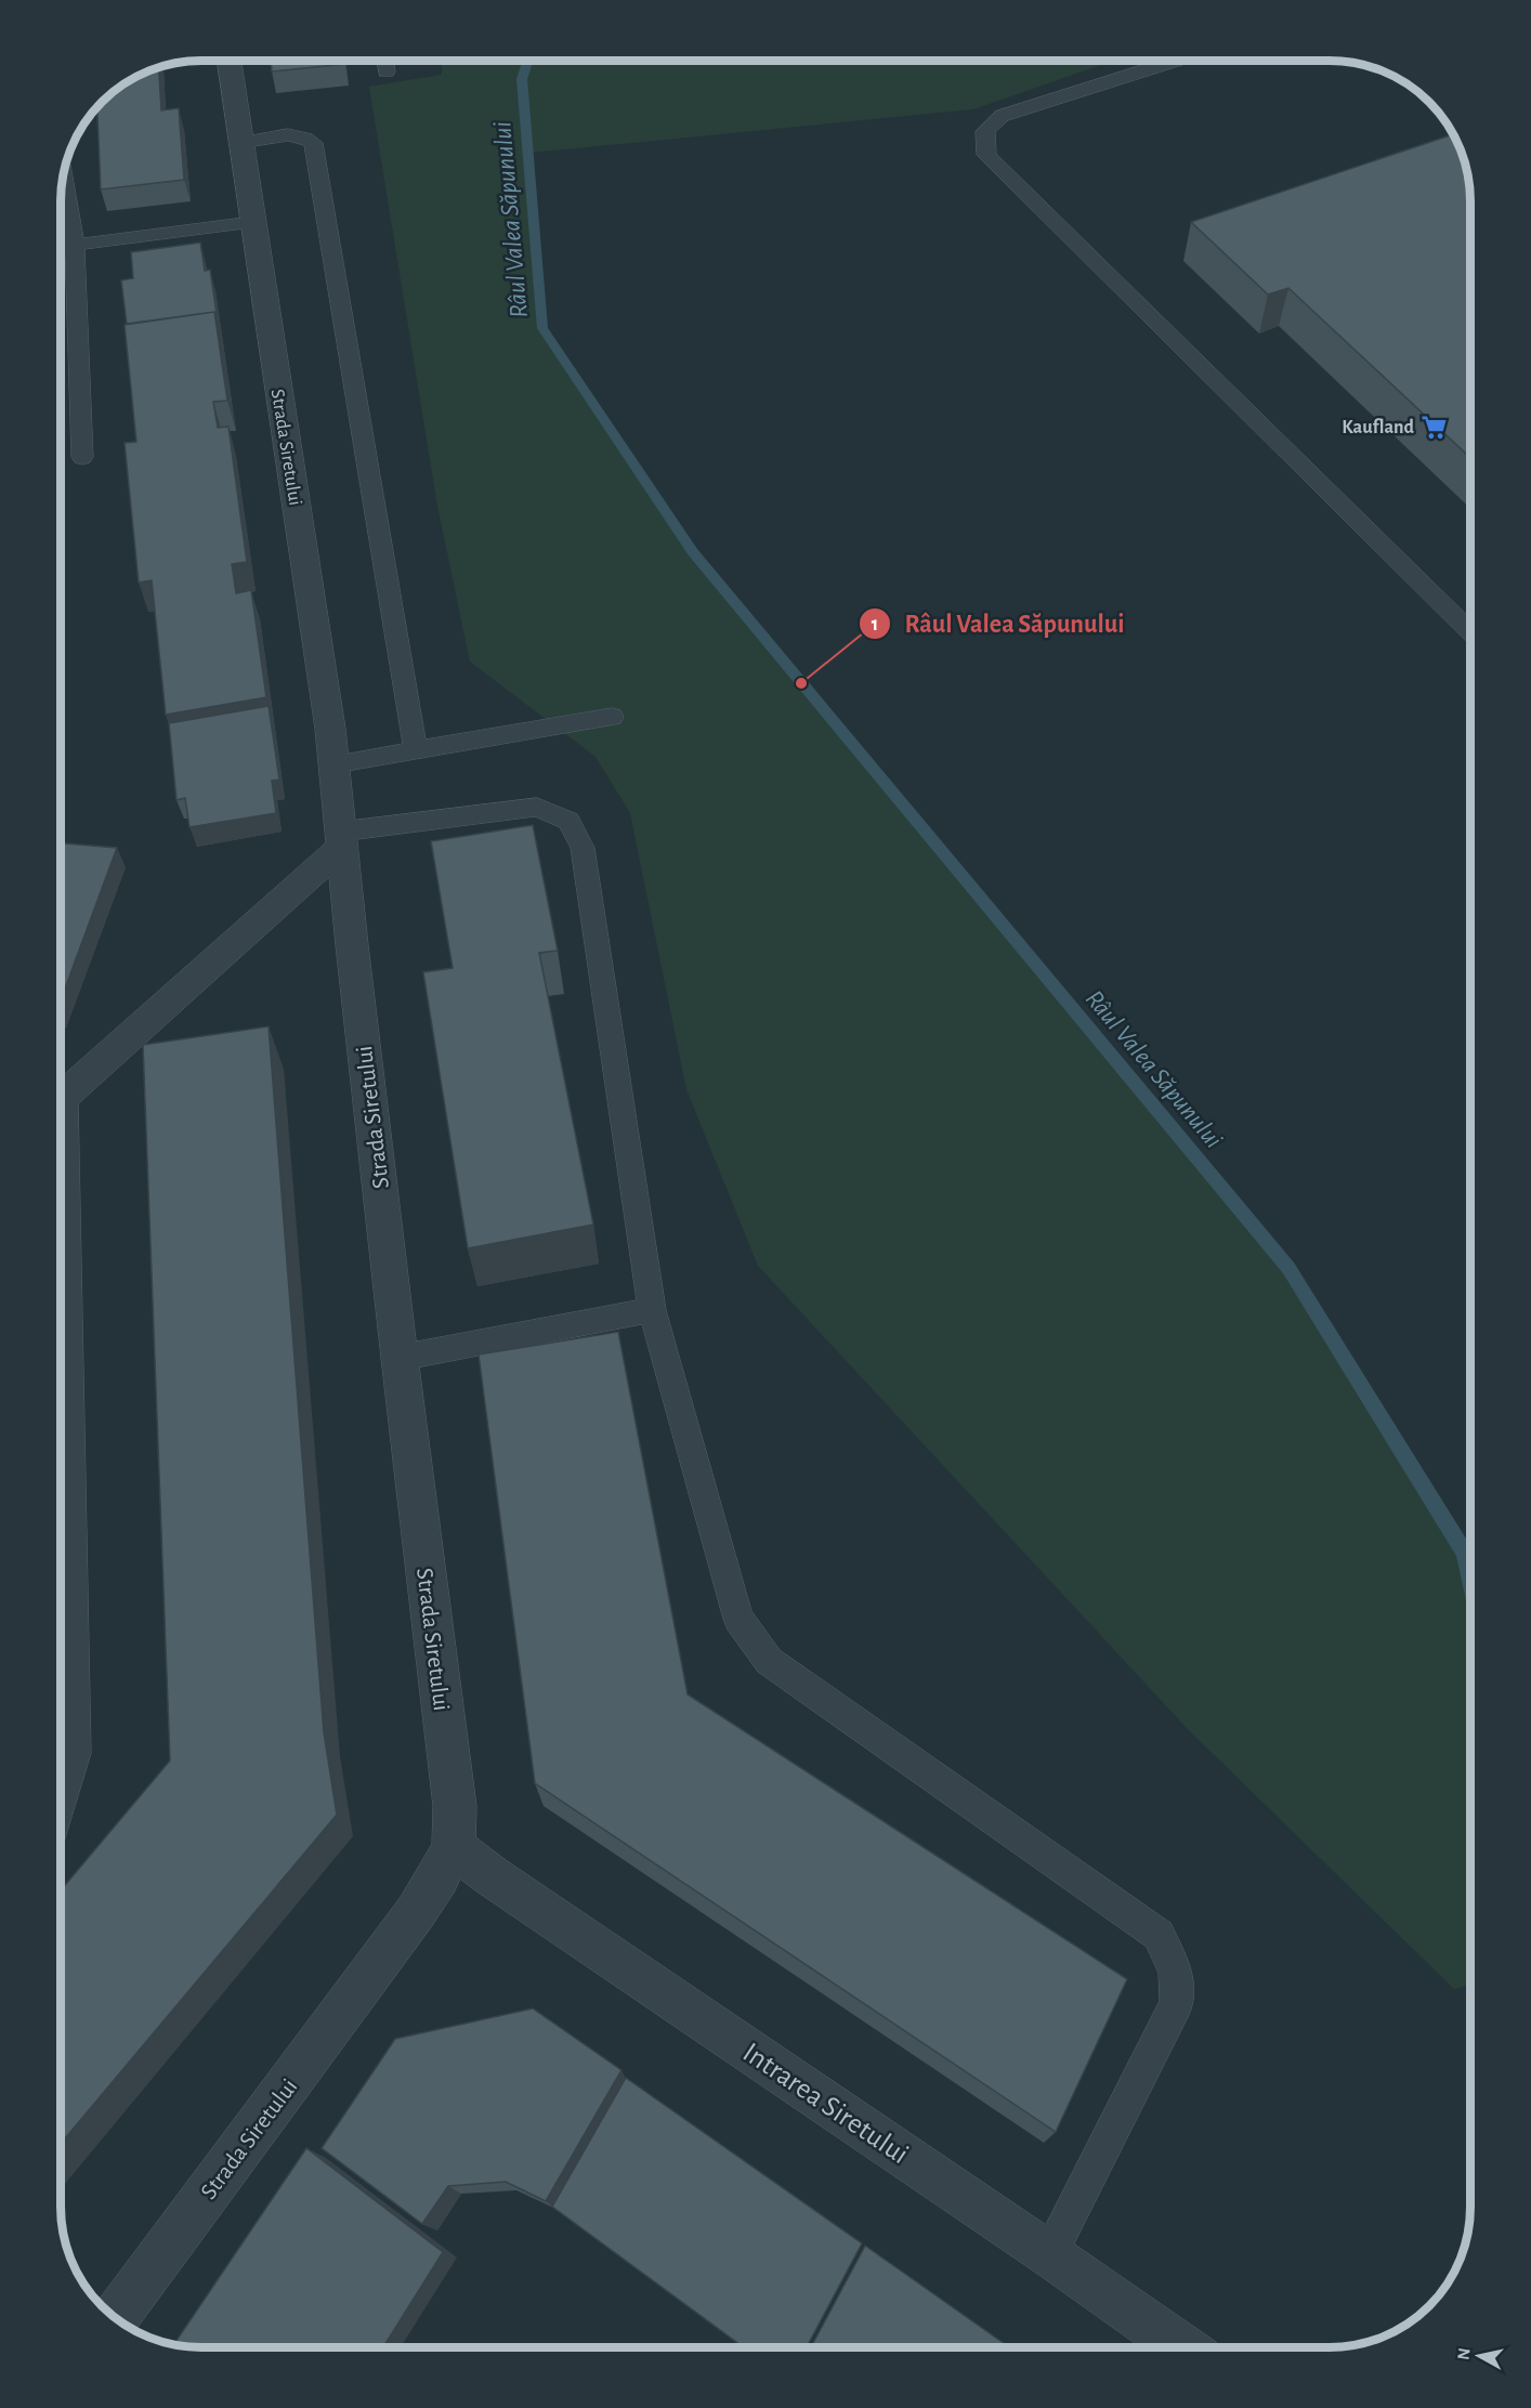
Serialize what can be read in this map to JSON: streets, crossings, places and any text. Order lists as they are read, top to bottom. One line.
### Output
{"streets":{"street":["Strada Siretului","Intrarea Siretului"]},"crossings":[["Strada Siretului","Intrarea Siretului"]],"water":["Râul Valea Săpunului"],"places":{"supermarket":["Kaufland"],"other":["Râul Valea Săpunului"]},"north":"left"}
